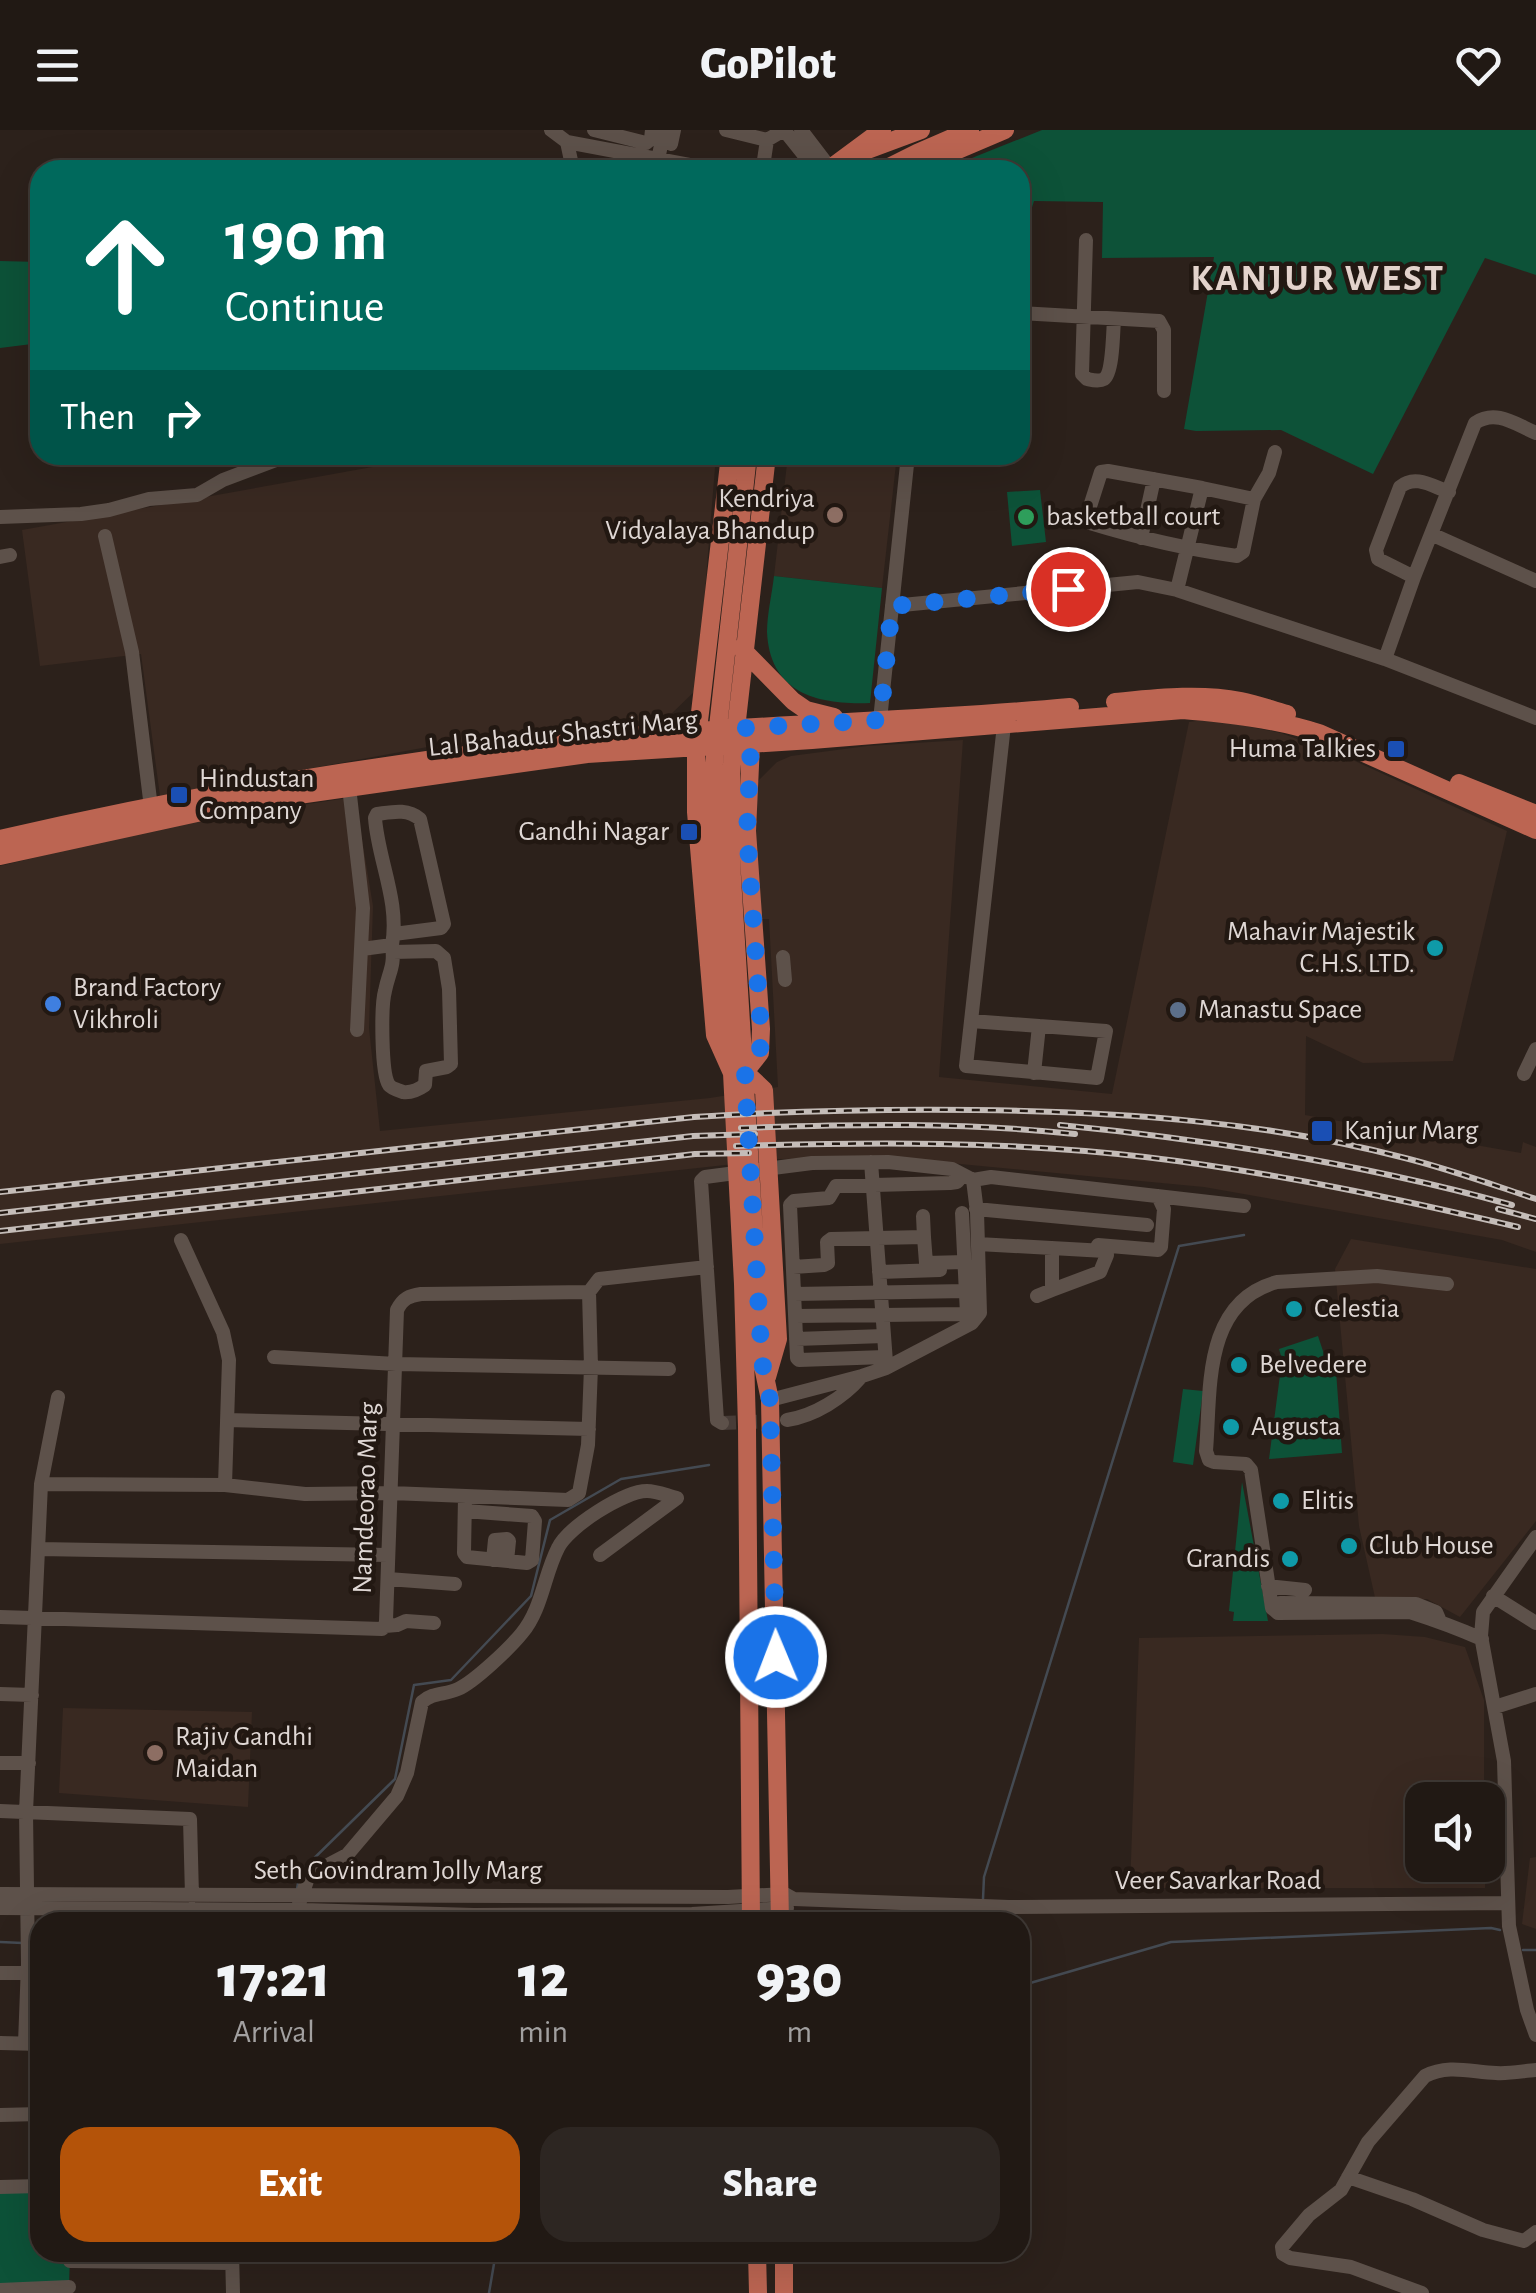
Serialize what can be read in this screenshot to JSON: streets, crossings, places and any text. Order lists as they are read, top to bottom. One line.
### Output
{"streets":{"main road":["Lal Bahadur Shastri Marg"],"street":["Namdeorao Marg","Seth Govindram Jolly Marg","Veer Savarkar Road"]},"districts":["KANJUR WEST"],"places":{"other":["Kendriya Vidyalaya Bhandup","basketball court","Mahavir Majestik C.H.S. LTD.","Brand Factory Vikhroli","Manastu Space","Celestia","Belvedere","Augusta","Elitis","Club House","Grandis","Rajiv Gandhi Maidan"],"transit":["Huma Talkies","Hindustan Company","Gandhi Nagar","Kanjur Marg"]},"page":{"header":"GoPilot","turn":["190 m","Continue"],"then":"Then","eta":["17:21","Arrival","12","min","930","m"],"buttons":["Exit","Share"]}}
